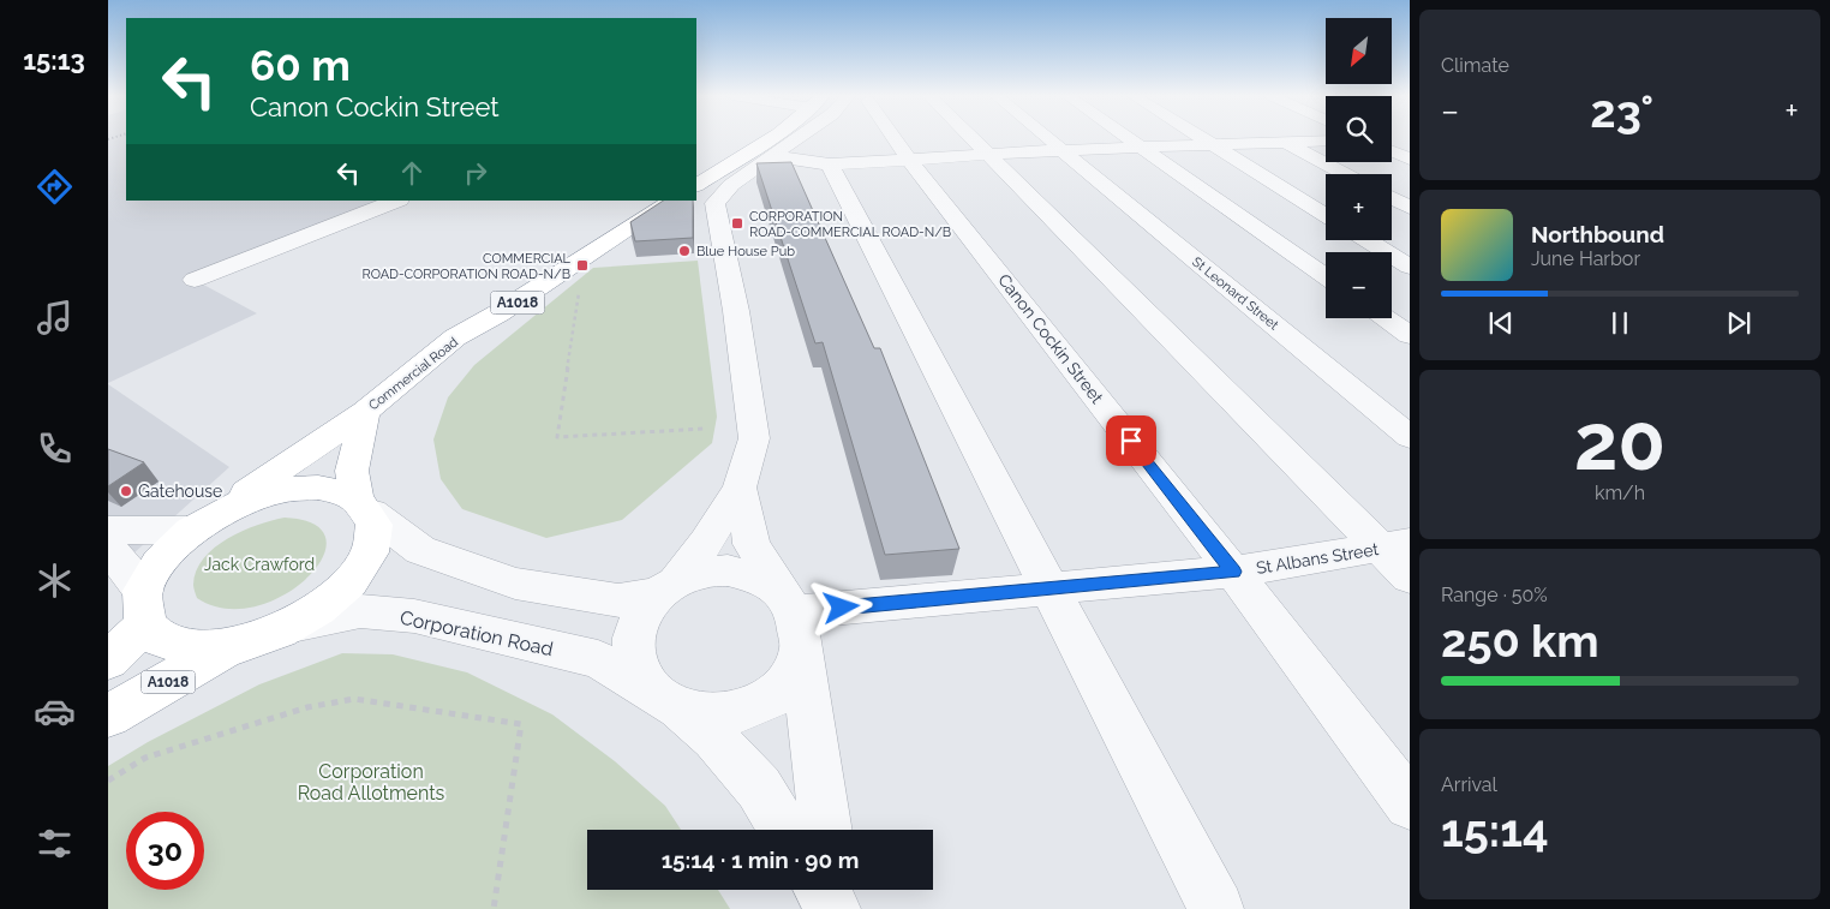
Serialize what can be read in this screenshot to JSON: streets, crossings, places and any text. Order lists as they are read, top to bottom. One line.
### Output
{"streets":{"highway":["A1018","Commercial Road"],"street":["St Leonard Street","Canon Cockin Street","St Albans Street","Corporation Road"]},"crossings":[["A1018","Commercial Road"],["Canon Cockin Street","St Albans Street"],["Commercial Road","Corporation Road"],["St Albans Street","Corporation Road"]],"parks":["Jack Crawford","Corporation Road Allotments"],"places":{"transit":["CORPORATION ROAD-COMMERCIAL ROAD-N/B","COMMERCIAL ROAD-CORPORATION ROAD-N/B"],"other":["Blue House Pub","Gatehouse"]},"north":"bottom left","page":{"tabs":"15:13","tile":["Climate",["20","km/h"],["Range · 50%","250 km"],["Arrival","15:14"]],"map_buttons":["+","−"],"turn":["60 m","Canon Cockin Street"],"heat":["−","23°","+"],"song":["Northbound","June Harbor"],"limit":"30","trip":"15:14 · 1 min · 90 m"}}
